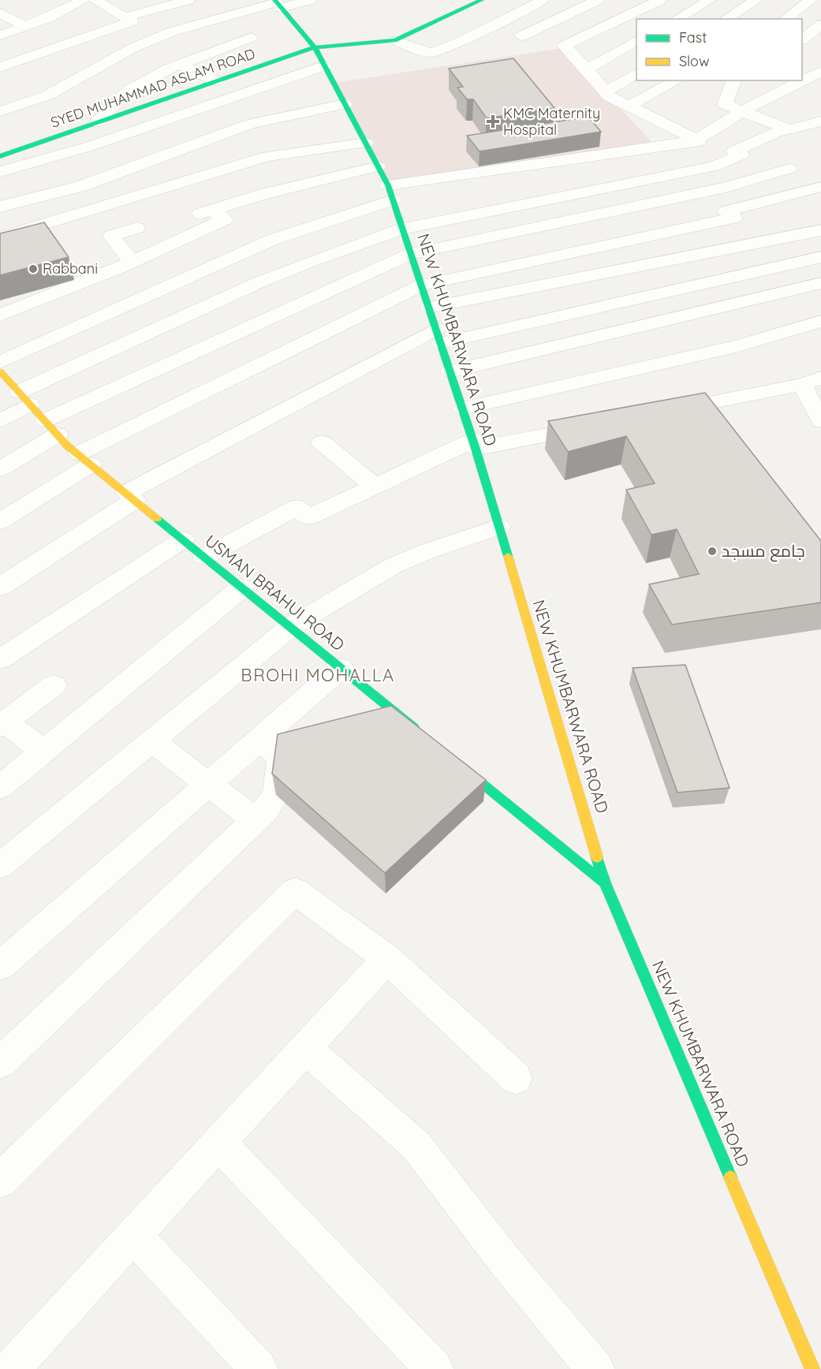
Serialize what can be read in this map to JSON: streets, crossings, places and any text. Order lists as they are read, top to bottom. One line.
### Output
{"streets":{"main road":["SYED MUHAMMAD ASLAM ROAD","NEW KHUMBARWARA ROAD","USMAN BRAHUI ROAD"]},"crossings":[["SYED MUHAMMAD ASLAM ROAD","NEW KHUMBARWARA ROAD"]],"districts":["BROHI MOHALLA"],"places":{"health":["KMC Maternity Hospital"],"other":["Rabbani","جامع مسجد"]},"legend":["Fast","Slow"]}
